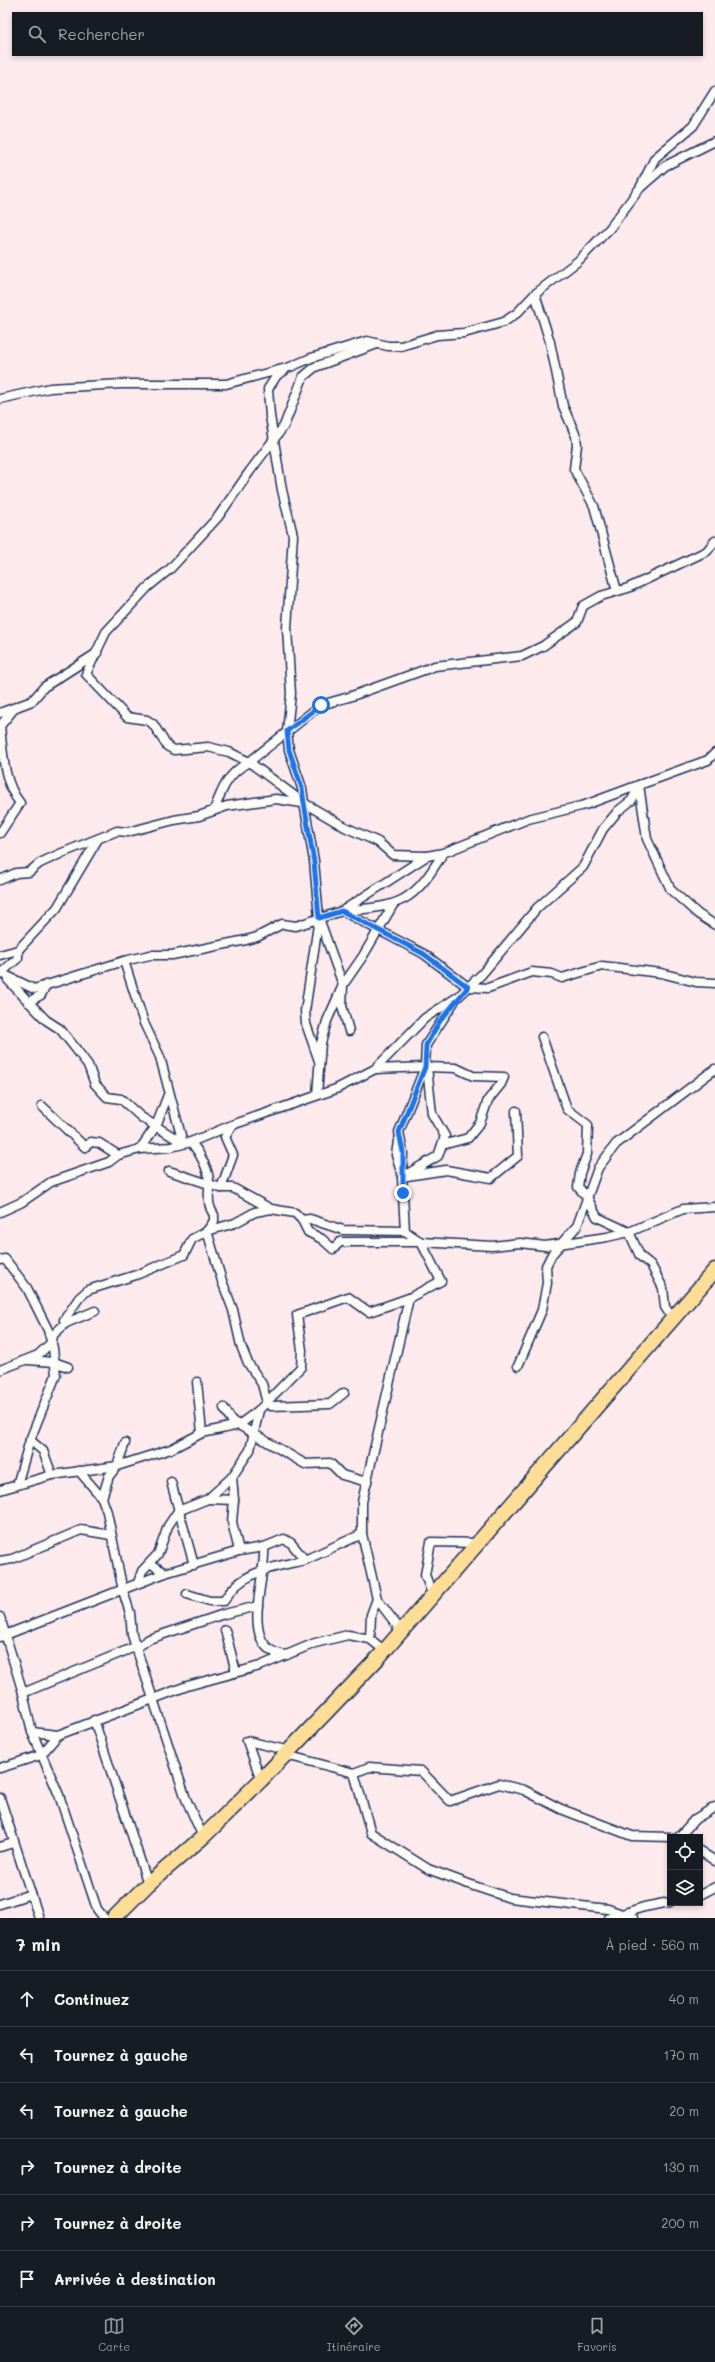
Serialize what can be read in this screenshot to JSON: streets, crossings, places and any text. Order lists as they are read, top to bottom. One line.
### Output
{"page":{"search":"Rechercher","heading":["7 min","À pied · 560 m"],"list":[["Continuez","40 m"],["Tournez à gauche","170 m"],["Tournez à gauche","20 m"],["Tournez à droite","130 m"],["Tournez à droite","200 m"],"Arrivée à destination"],"nav":["Carte","Itinéraire","Favoris"]}}
